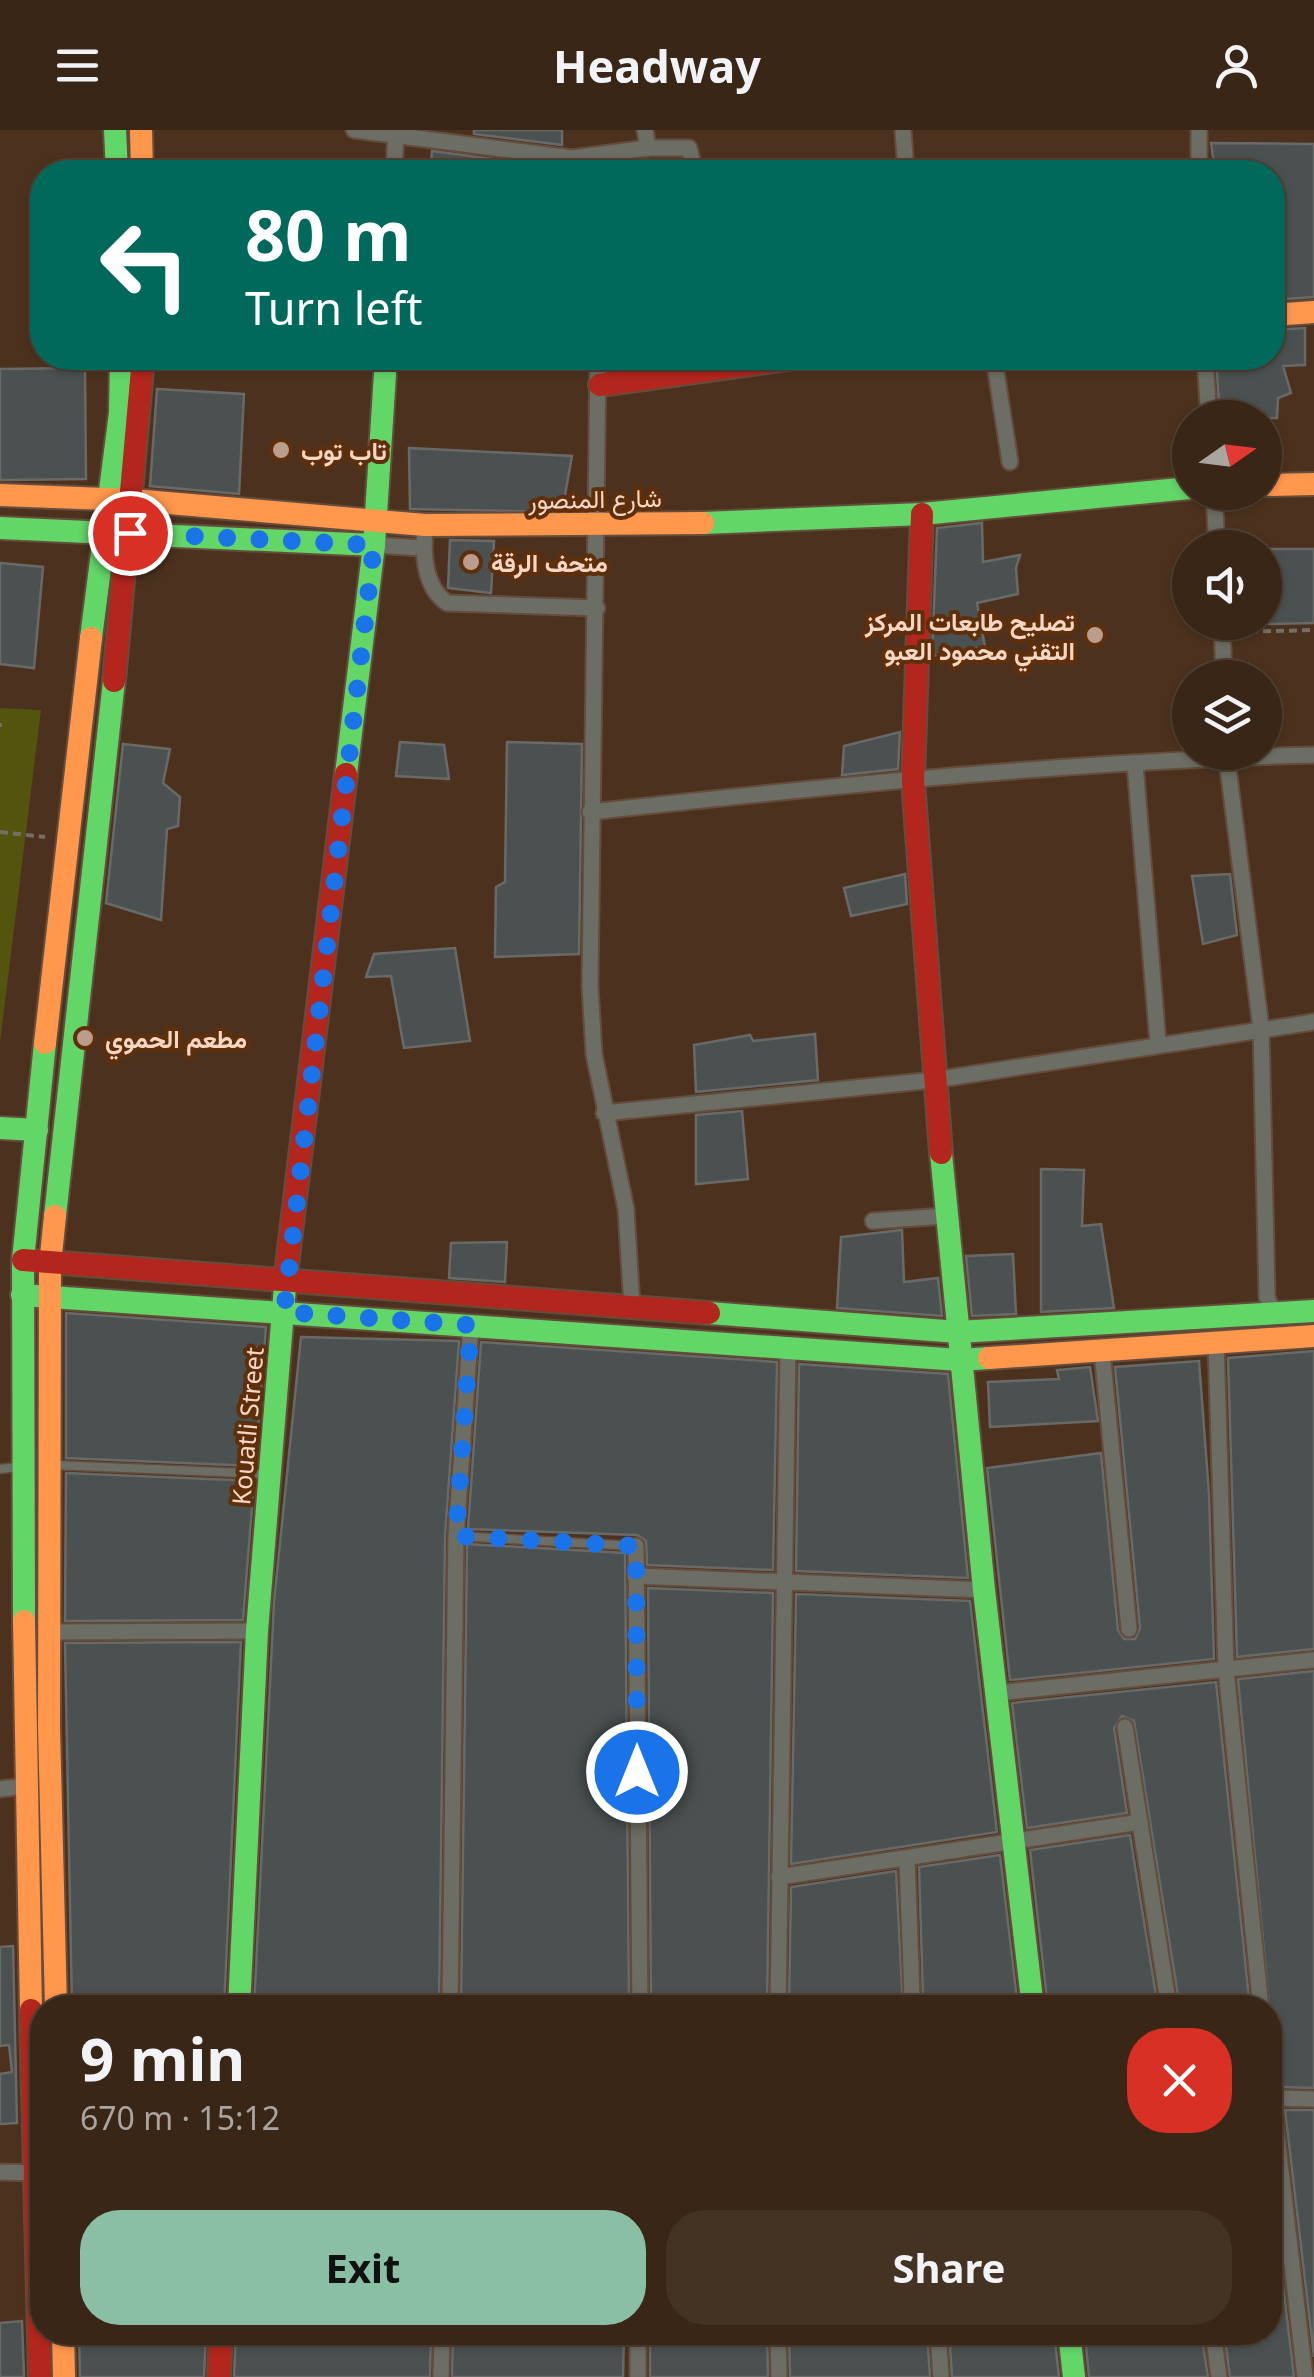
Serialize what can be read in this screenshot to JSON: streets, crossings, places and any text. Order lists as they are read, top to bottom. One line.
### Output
{"streets":{"main road":["شارع المنصور","Kouatli Street"]},"crossings":[["شارع المنصور","Kouatli Street"]],"places":["تاب توب","متحف الرقة","تصليح طابعات المركز التقني محمود العبو","مطعم الحموي"],"north":"right","page":{"header":"Headway","turn":["80 m","Turn left"],"heading":["9 min","670 m · 15:12"],"buttons":["Exit","Share"]}}
